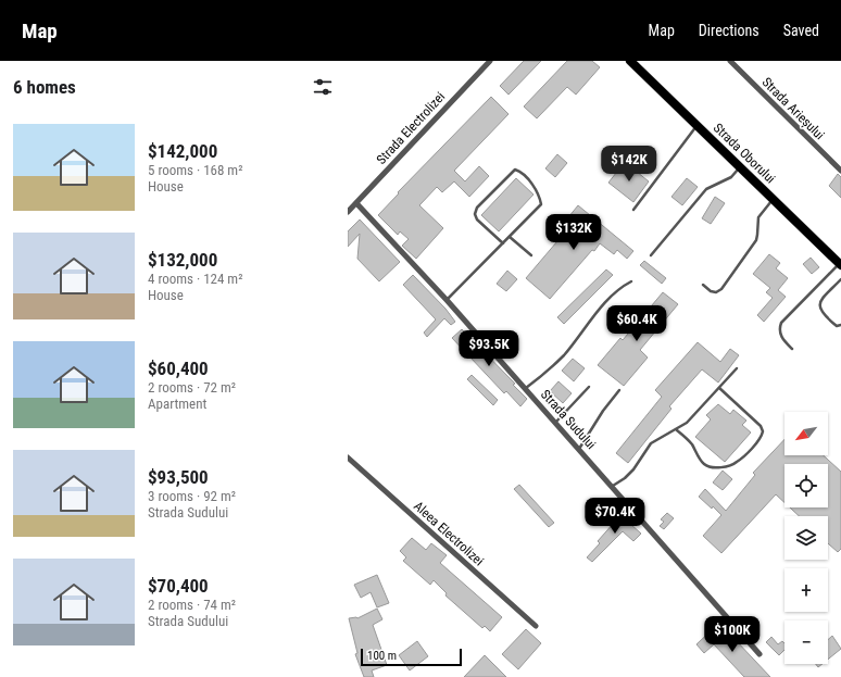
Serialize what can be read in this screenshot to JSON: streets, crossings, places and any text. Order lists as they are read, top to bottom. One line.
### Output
{"streets":{"main road":["Strada Oborului"],"street":["Strada Arieșului","Strada Electrolizei","Strada Sudului","Aleea Electrolizei"]},"crossings":[["Strada Electrolizei","Strada Sudului"]],"scale_bar":"100 m","north":"bottom left","page":{"header":"Map","nav":["Map","Directions","Saved"],"heading":"6 homes","list":[{"name":"$142,000","note":"5 rooms · 168 m² · House"},{"name":"$132,000","note":"4 rooms · 124 m² · House"},{"name":"$60,400","note":"2 rooms · 72 m² · Apartment"},{"name":"$93,500","note":"3 rooms · 92 m² · Strada Sudului"},{"name":"$70,400","note":"2 rooms · 74 m² · Strada Sudului"}],"price":["$142K","$132K","$60.4K","$93.5K","$70.4K","$100K"],"map_buttons":["+","−"],"scale":"100 m"}}
